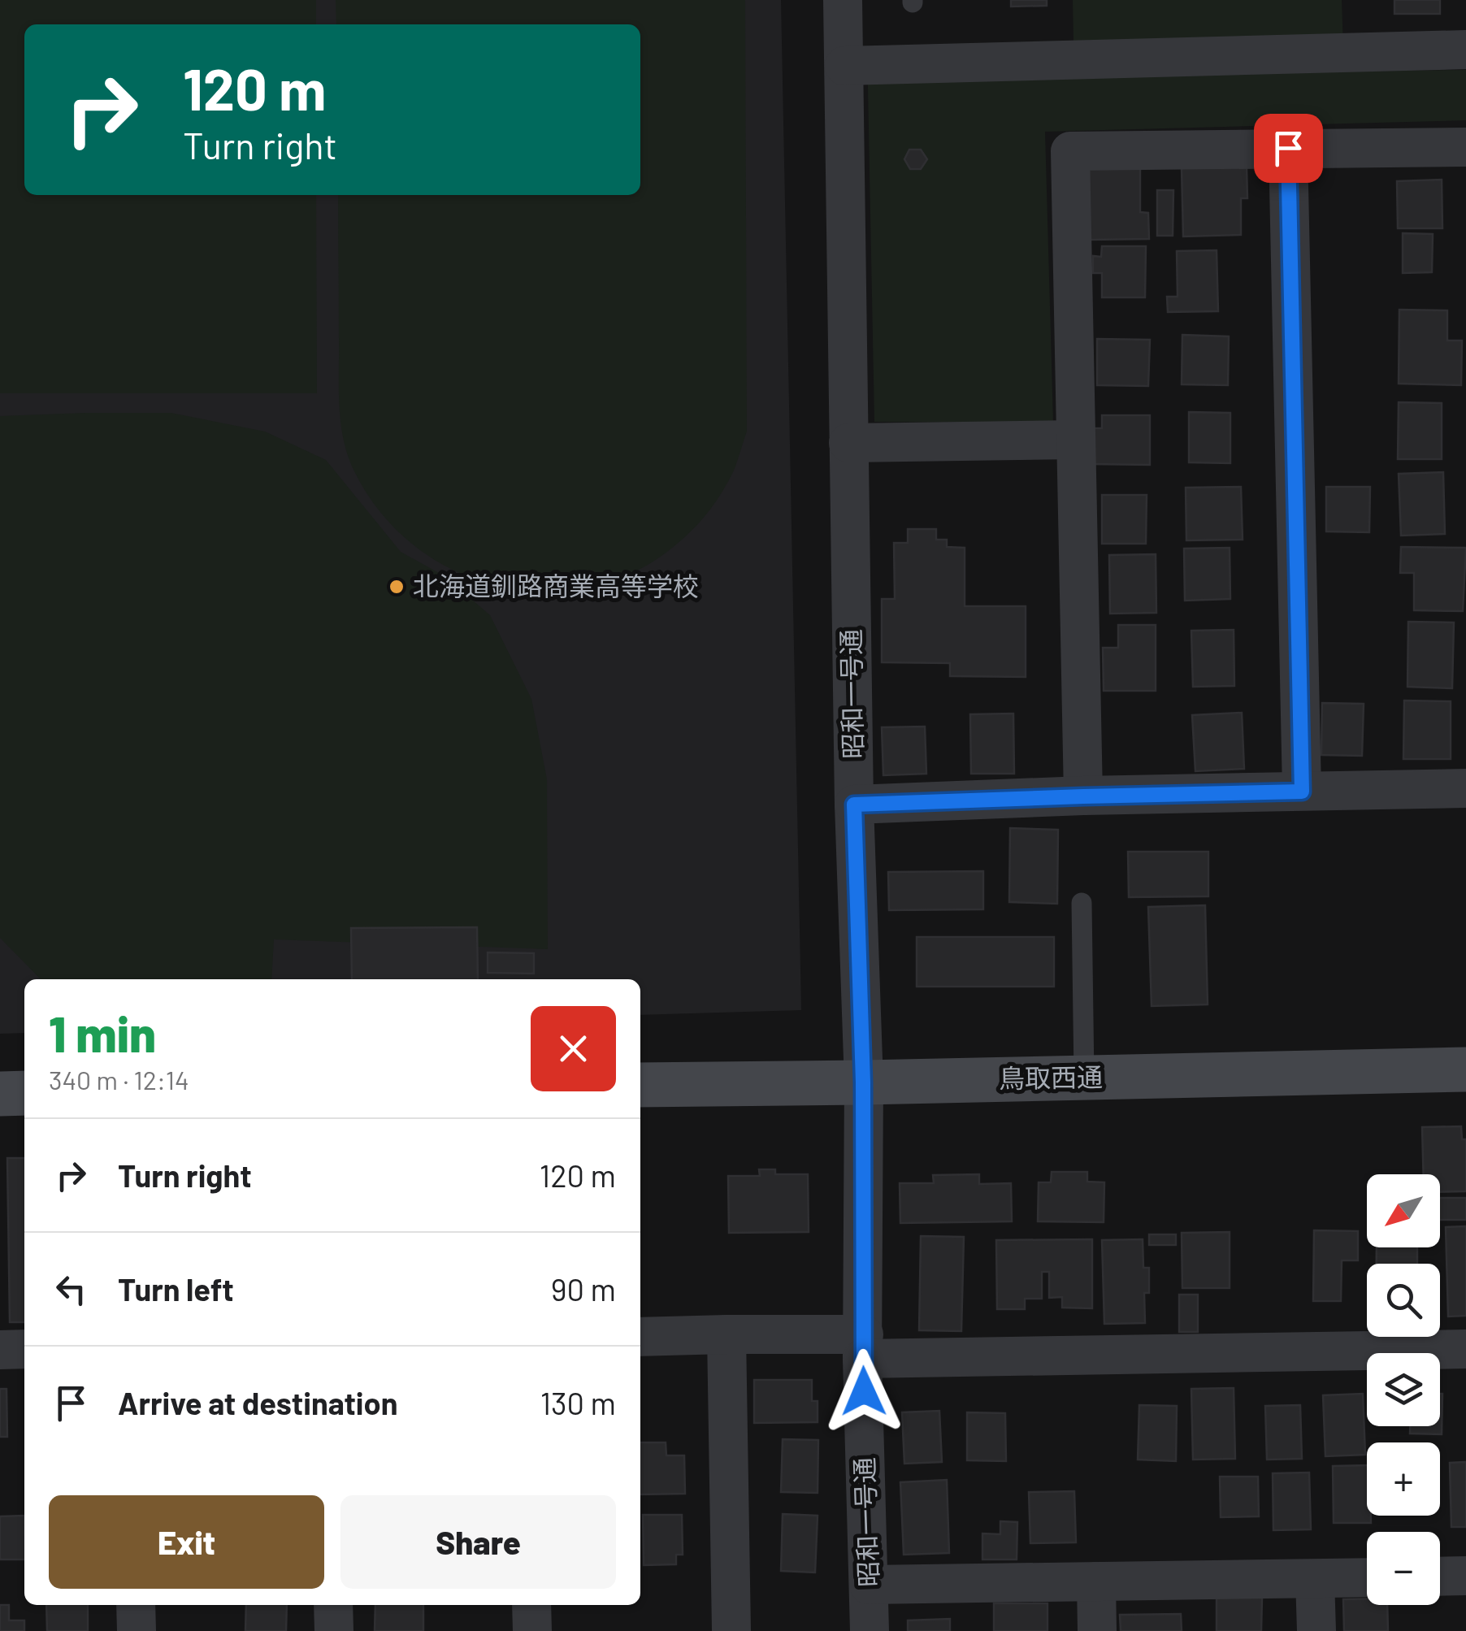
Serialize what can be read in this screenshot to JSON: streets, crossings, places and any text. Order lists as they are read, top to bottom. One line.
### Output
{"streets":{"street":["昭和一号通","鳥取西通"]},"crossings":[["昭和一号通","鳥取西通"]],"places":["北海道釧路商業高等学校"],"north":"bottom left","page":{"turn":["120 m","Turn right"],"heading":["1 min","340 m · 12:14"],"list":[{"name":"Turn right","value":"120 m"},{"name":"Turn left","value":"90 m"},{"name":"Arrive at destination","value":"130 m"}],"map_buttons":["+","−"],"buttons":["Exit","Share"]}}
